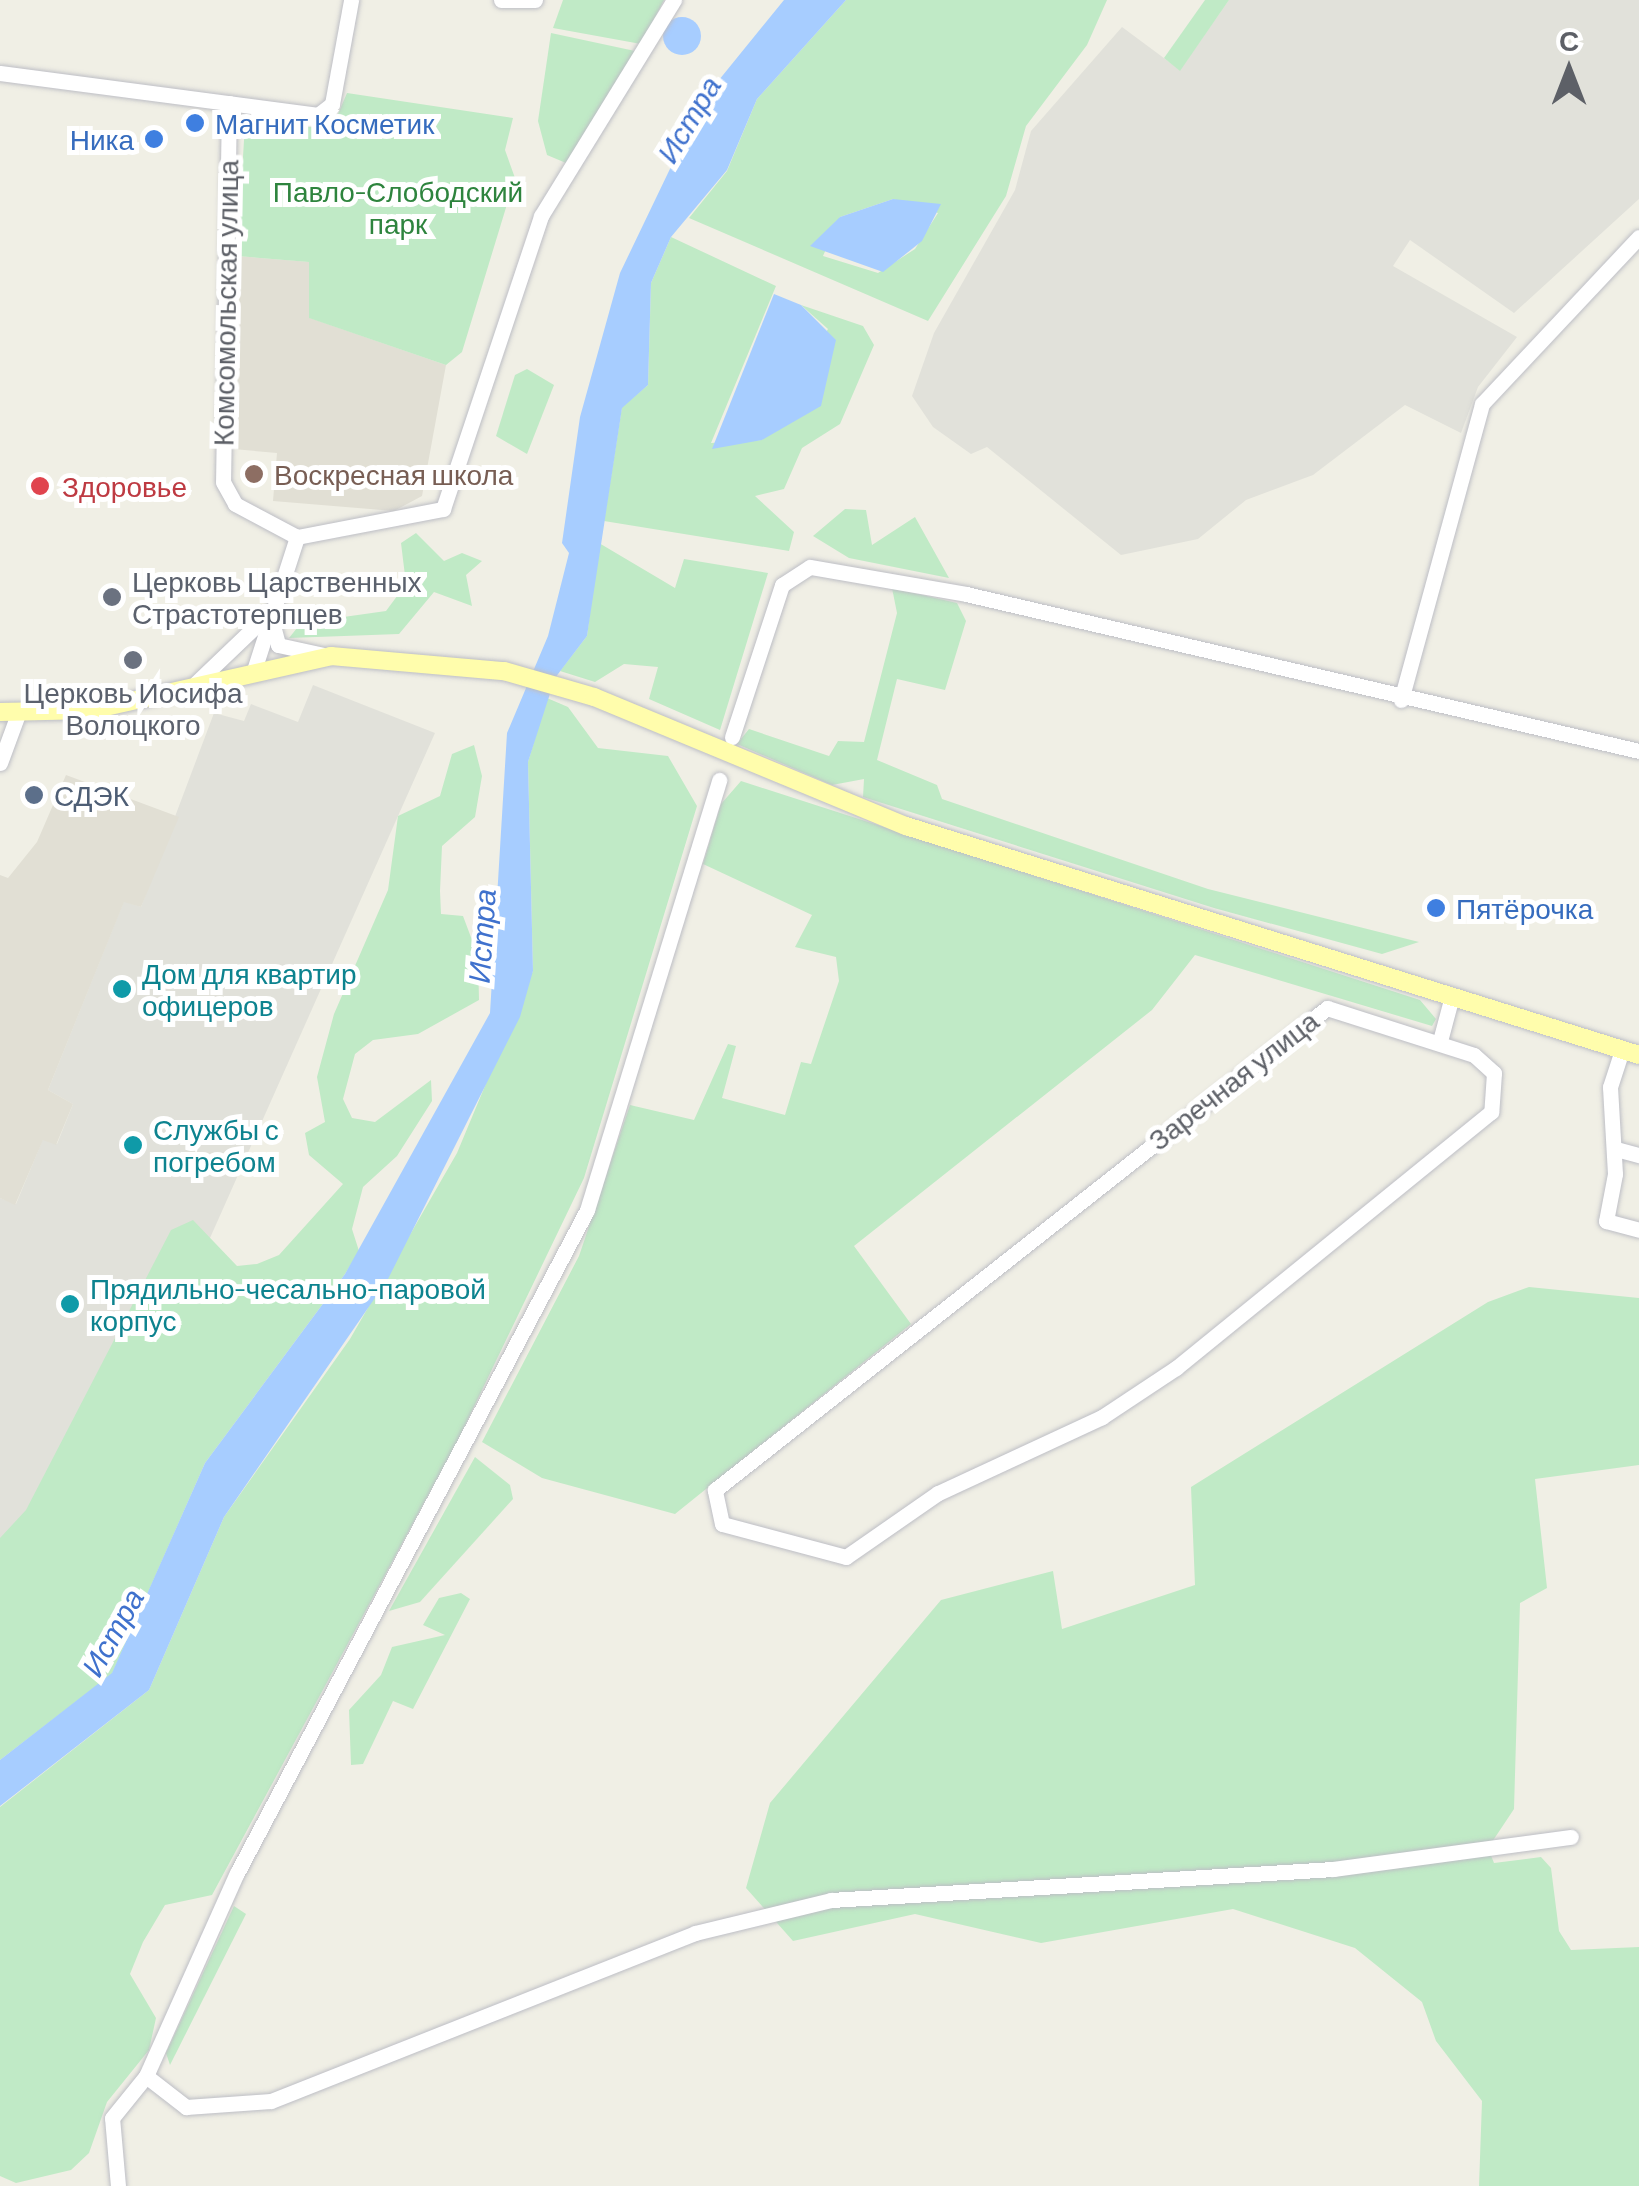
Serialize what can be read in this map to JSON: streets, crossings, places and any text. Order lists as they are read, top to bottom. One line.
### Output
{"streets":{"street":["Комсомольская улица","Заречная улица"]},"water":["Истра"],"parks":["Павло-Слободский парк"],"places":["Магнит Косметик","Ника","Воскресная школа","Здоровье","Церковь Царственных Страстотерпцев","Церковь Иосифа Волоцкого","СДЭК","Пятёрочка","Дом для квартир офицеров","Службы с погребом","Прядильно-чесально-паровой корпус"],"north":"top"}
